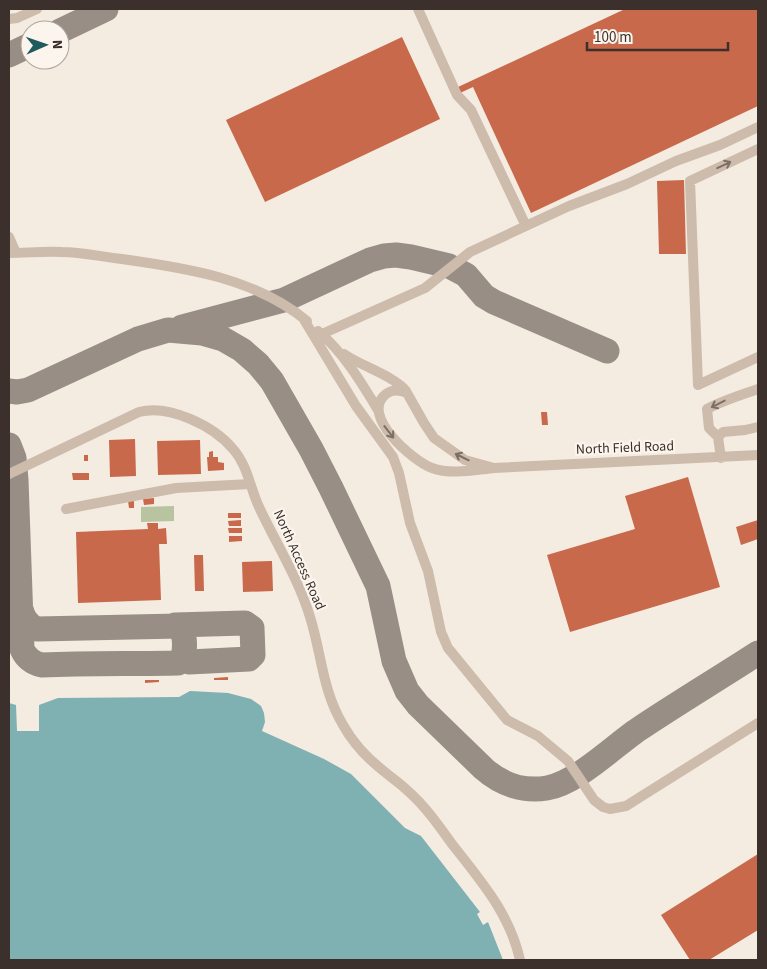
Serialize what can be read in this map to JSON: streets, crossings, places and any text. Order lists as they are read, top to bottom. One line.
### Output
{"streets":{"street":["North Field Road","North Access Road"]},"scale_bar":"100 m","north":"right"}
